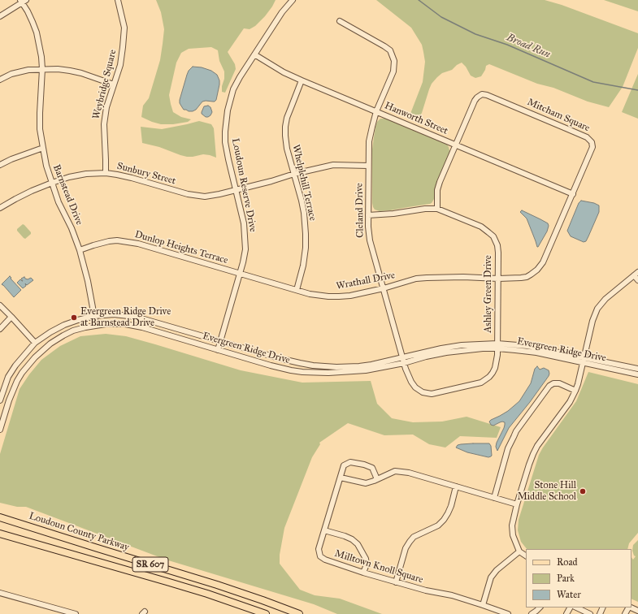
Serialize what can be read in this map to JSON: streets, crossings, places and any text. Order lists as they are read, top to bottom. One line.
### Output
{"streets":{"main road":["Loudoun County Parkway","SR 607"],"street":["Weybridge Square","Mitcham Square","Hanworth Street","Sunbury Street","Whelplehill Terrace","Loudoun Reserve Drive","Barnstead Drive","Cleland Drive","Dunlop Heights Terrace","Wrathall Drive","Ashley Green Drive","Evergreen Ridge Drive","Milltown Knoll Square"]},"crossings":[["Weybridge Square","Sunbury Street"],["Mitcham Square","Hanworth Street"],["Mitcham Square","Wrathall Drive"],["Mitcham Square","Ashley Green Drive"],["Hanworth Street","Whelplehill Terrace"],["Hanworth Street","Loudoun Reserve Drive"],["Hanworth Street","Cleland Drive"],["Sunbury Street","Whelplehill Terrace"],["Sunbury Street","Loudoun Reserve Drive"],["Sunbury Street","Barnstead Drive"],["Sunbury Street","Cleland Drive"],["Whelplehill Terrace","Wrathall Drive"],["Loudoun Reserve Drive","Dunlop Heights Terrace"],["Loudoun Reserve Drive","Wrathall Drive"],["Loudoun Reserve Drive","Evergreen Ridge Drive"],["Barnstead Drive","Dunlop Heights Terrace"],["Barnstead Drive","Evergreen Ridge Drive"],["Cleland Drive","Wrathall Drive"],["Cleland Drive","Ashley Green Drive"],["Cleland Drive","Evergreen Ridge Drive"],["Dunlop Heights Terrace","Wrathall Drive"],["Wrathall Drive","Ashley Green Drive"],["Ashley Green Drive","Evergreen Ridge Drive"]],"water":["Broad Run"],"places":["Evergreen Ridge Drive at Barnstead Drive","Stone Hill Middle School"],"legend":["Road","Park","Water"]}
